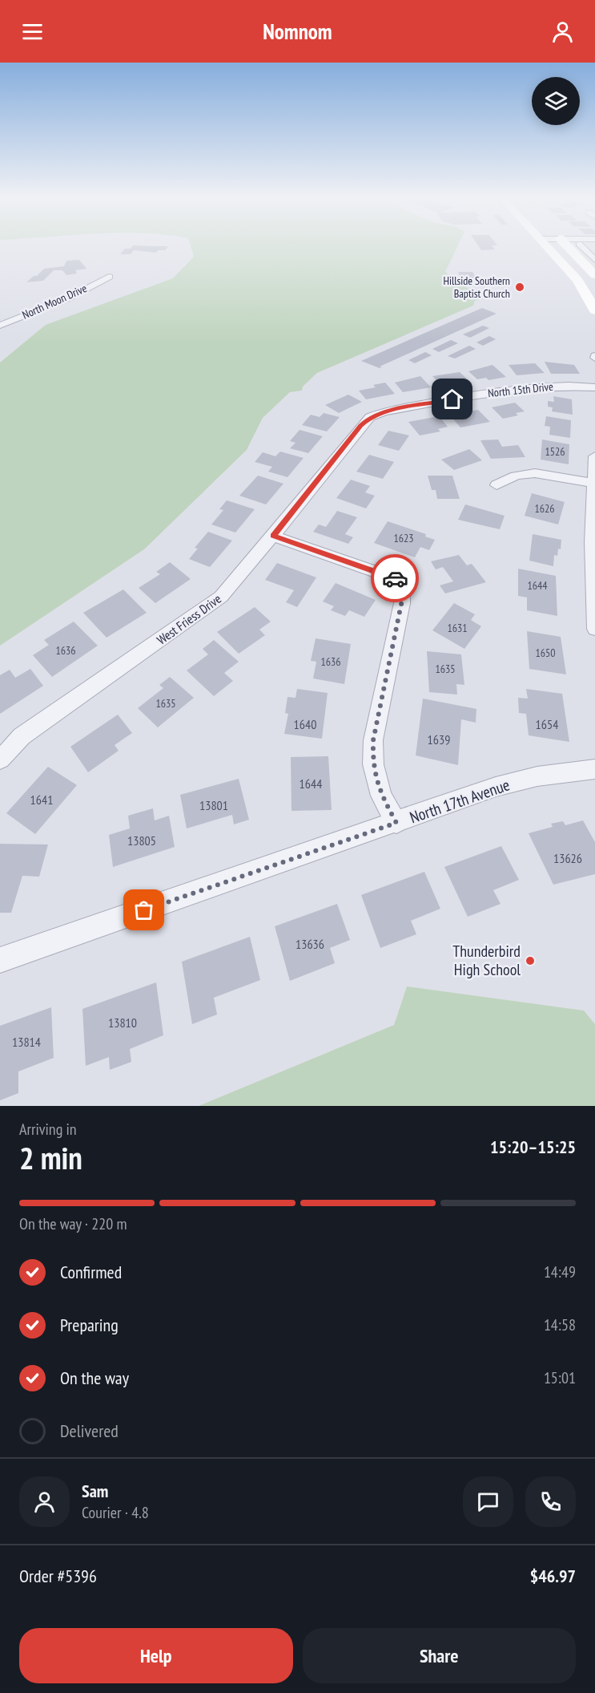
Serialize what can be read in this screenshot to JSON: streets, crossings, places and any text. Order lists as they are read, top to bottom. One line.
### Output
{"streets":{"street":["North Moon Drive","North 15th Drive","West Friess Drive","North 17th Avenue"]},"crossings":[["North 15th Drive","West Friess Drive"]],"places":["Hillside Southern Baptist Church","Thunderbird High School"],"house_numbers":["1526","1626","1623","1644","1631","1636","1650","1636","1635","1635","1640","1654","1639","1644","1641","13801","13805","13626","13636","13810","13814"],"page":{"header":"Nomnom","heading":["2 min","Arriving in","15:20–15:25"],"panel":["Sam","Courier · 4.8","Order #5396","$46.97"],"bar":"On the way · 220 m","list":[["Confirmed","14:49"],["Preparing","14:58"],["On the way","15:01"],"Delivered"],"buttons":["Help","Share"]}}
